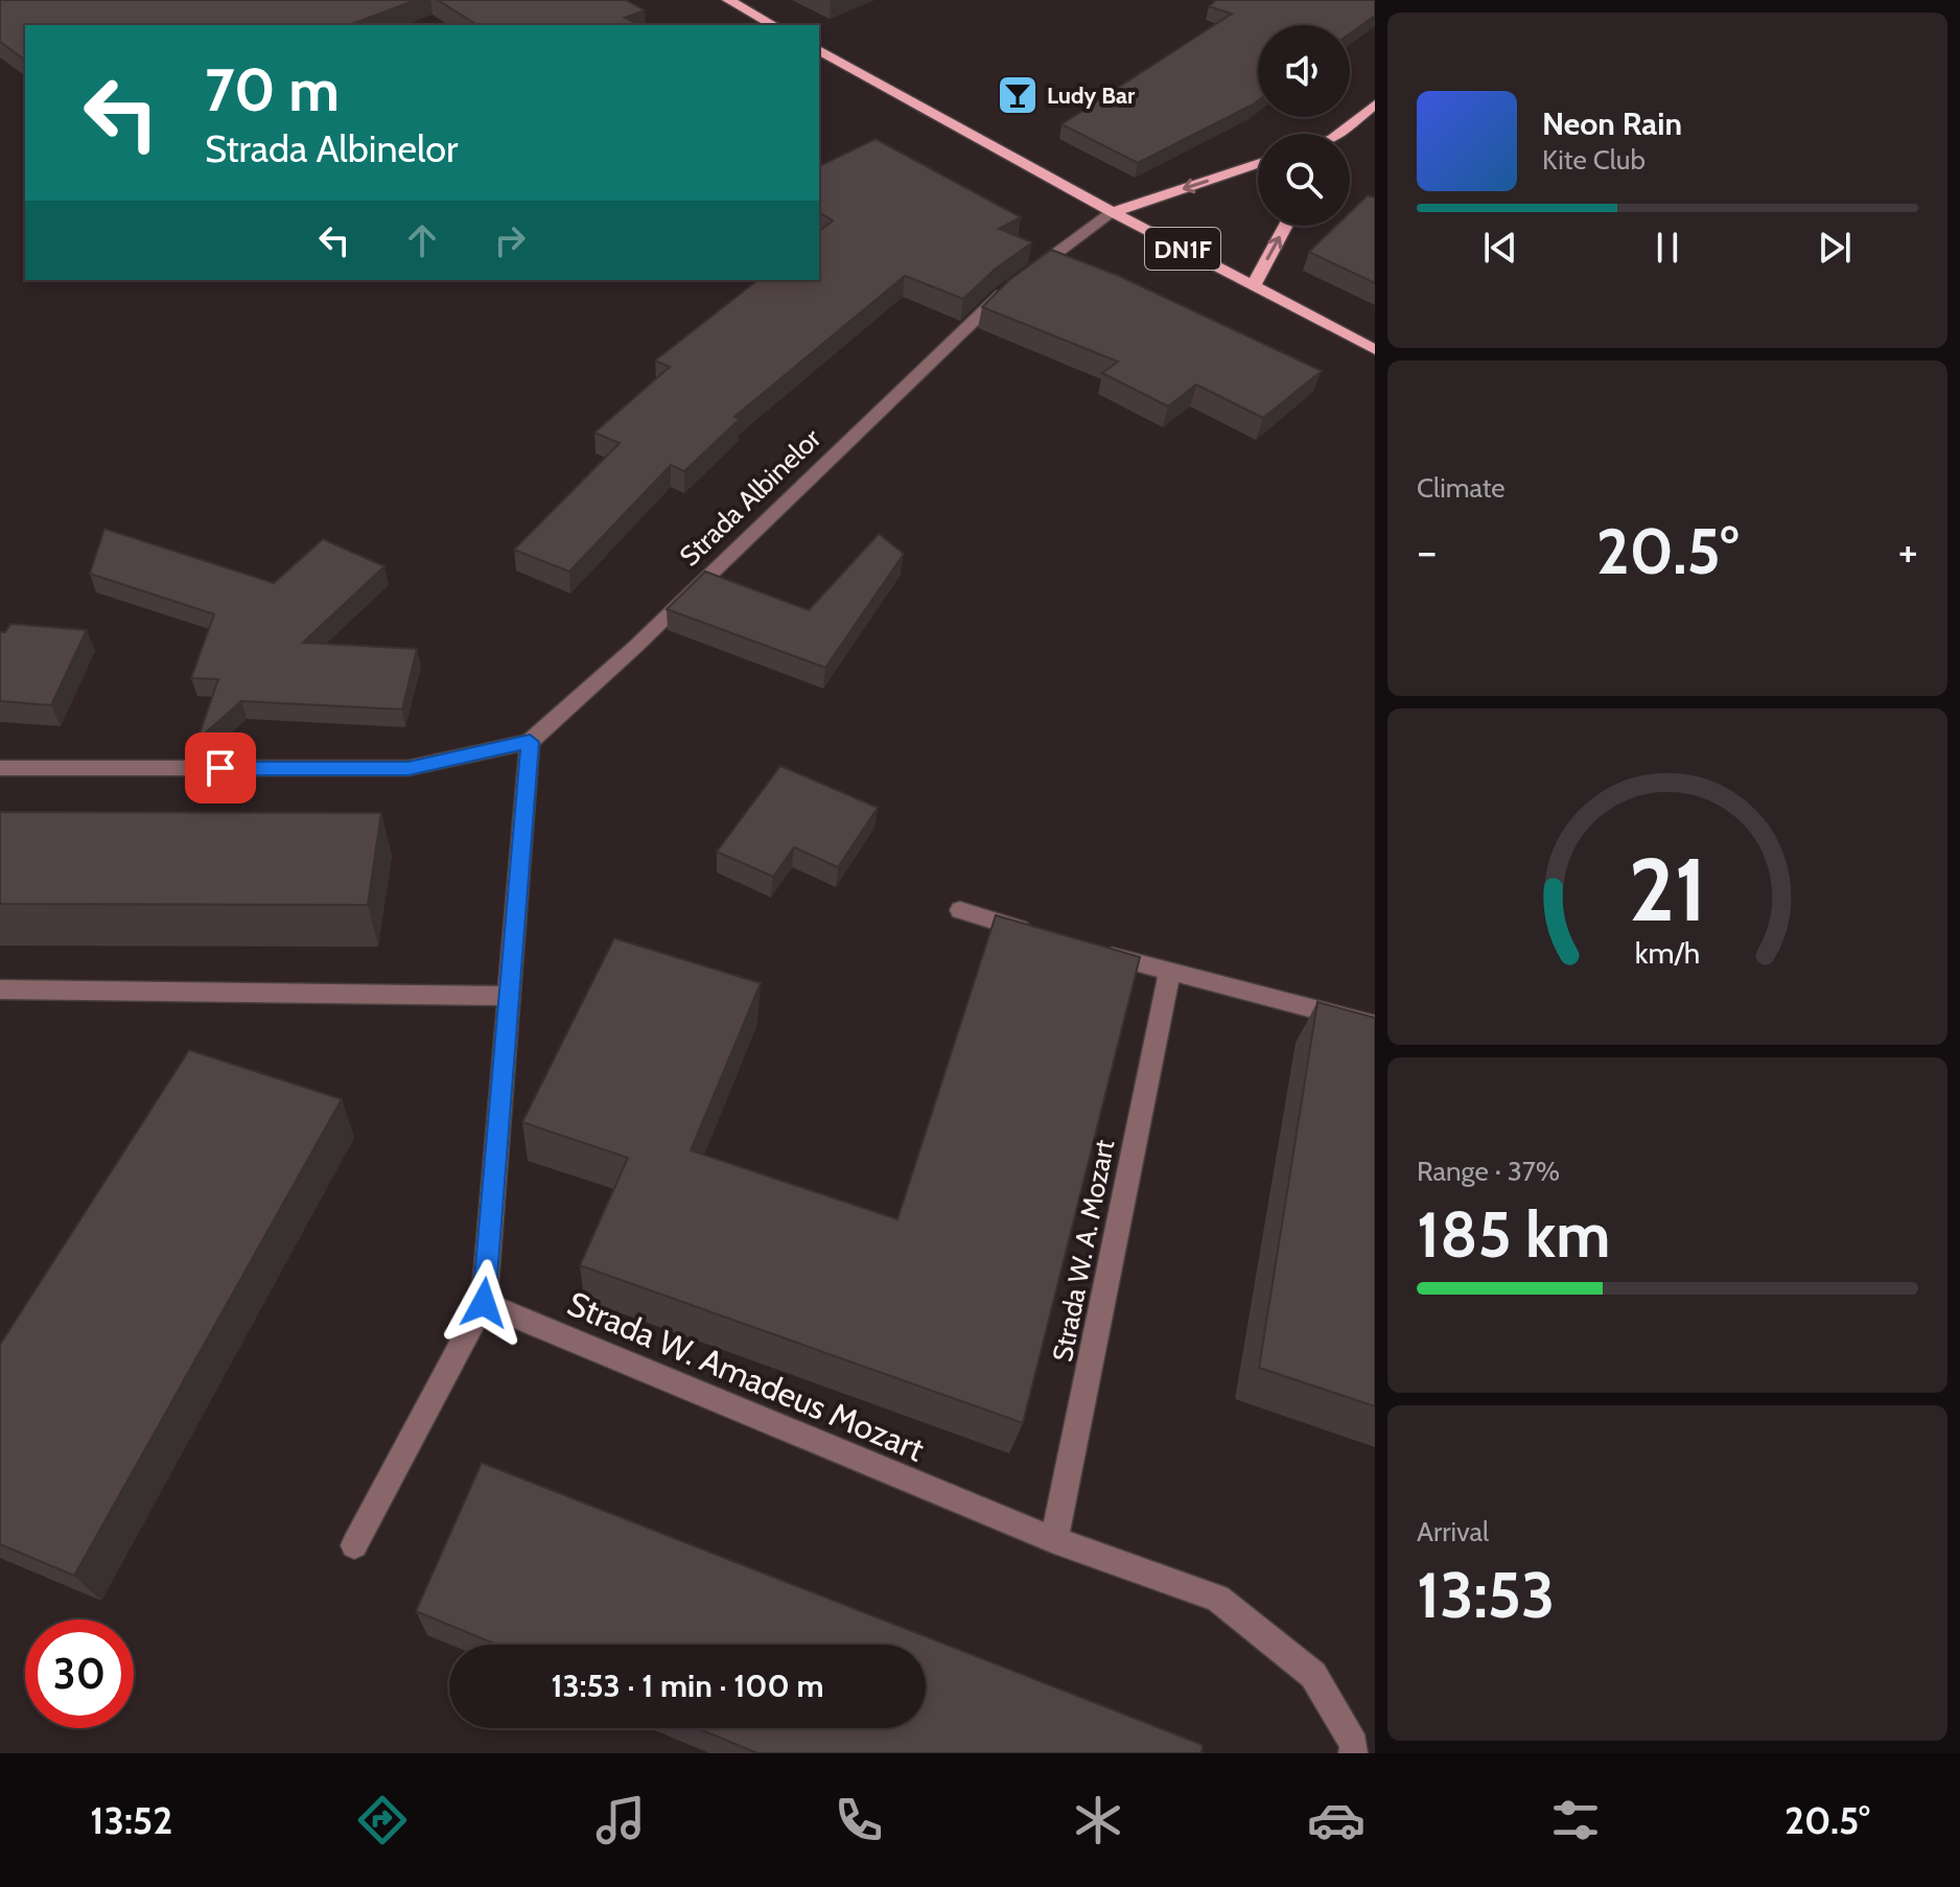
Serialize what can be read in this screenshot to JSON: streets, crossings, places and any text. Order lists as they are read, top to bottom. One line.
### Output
{"streets":{"main road":["DN1F"],"street":["Strada Albinelor","Strada W. A. Mozart","Strada W. Amadeus Mozart"]},"crossings":[["DN1F","Strada Albinelor"],["Strada W. A. Mozart","Strada W. Amadeus Mozart"]],"places":{"bar":["Ludy Bar"]},"page":{"turn":["70 m","Strada Albinelor"],"song":["Neon Rain","Kite Club"],"tile":["Climate",["Range · 37%","185 km"],["Arrival","13:53"]],"heat":["−","20.5°","+"],"limit":"30","trip":"13:53 · 1 min · 100 m","tabs":["13:52","20.5°"],"gauge":["21","km/h"]}}
